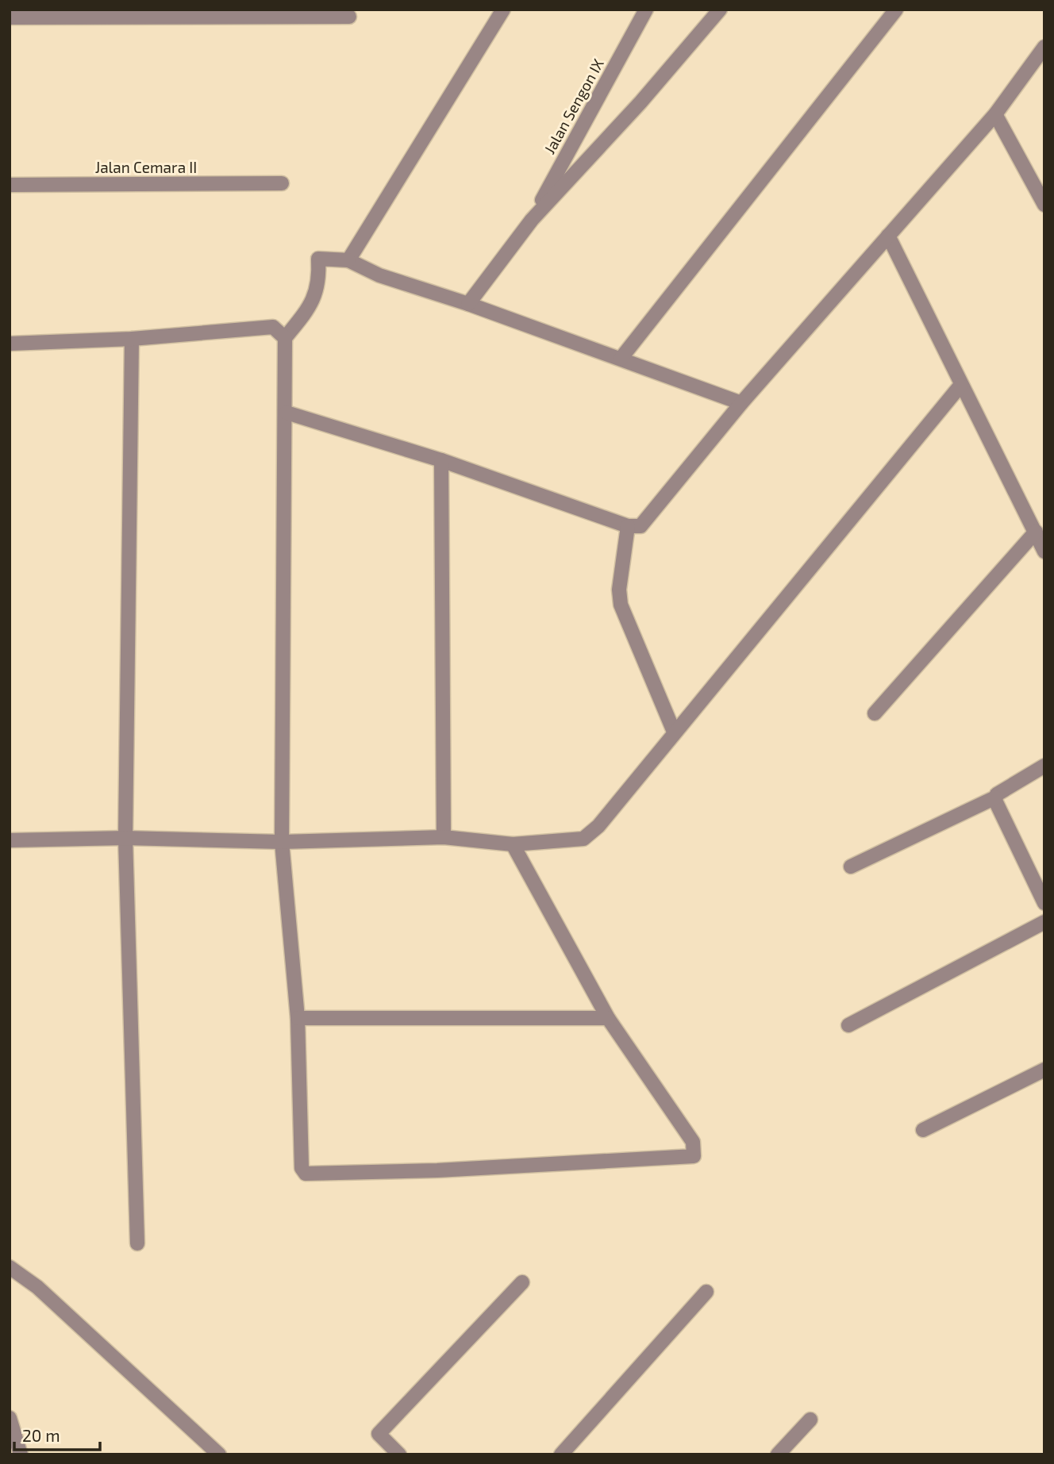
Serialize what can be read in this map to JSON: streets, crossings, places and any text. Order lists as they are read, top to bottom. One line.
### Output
{"streets":{"street":["Jalan Sengon IX","Jalan Cemara II"]},"scale_bar":"20 m"}
